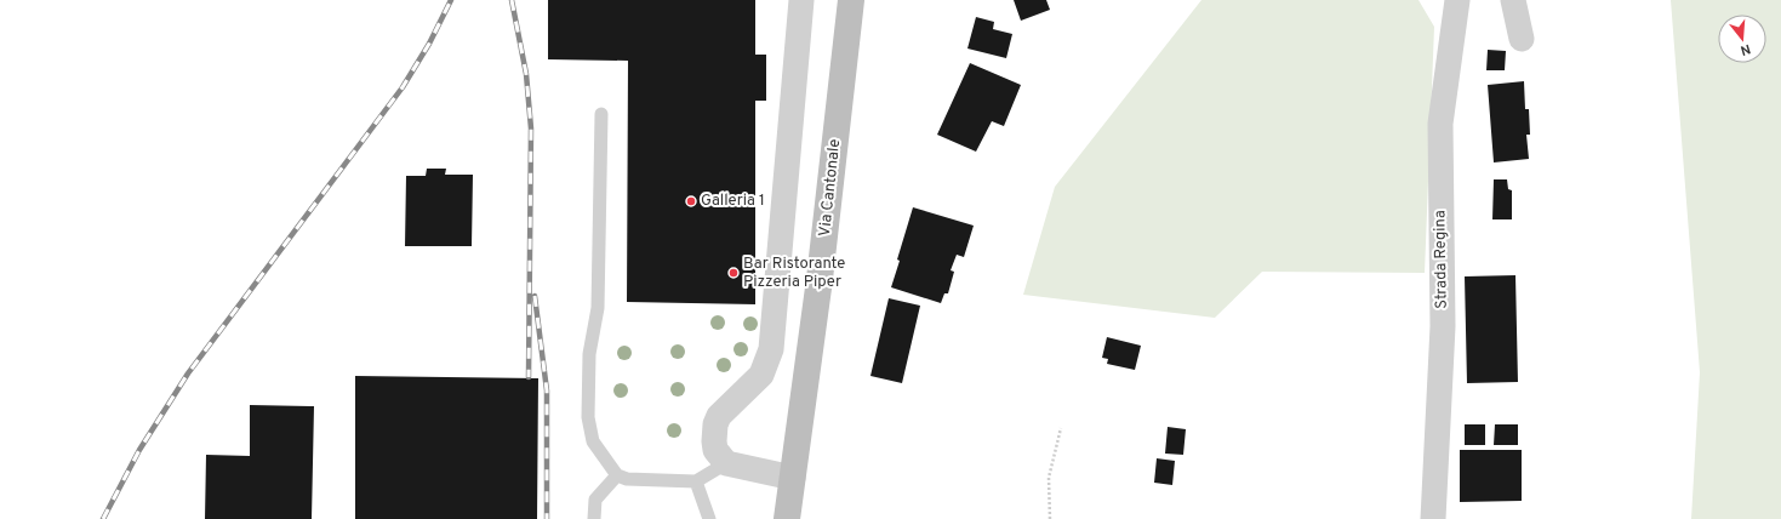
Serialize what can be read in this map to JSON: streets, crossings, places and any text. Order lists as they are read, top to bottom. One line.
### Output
{"streets":{"main road":["Via Cantonale"],"street":["Strada Regina"]},"places":["Galleria 1","Bar Ristorante Pizzeria Piper"],"north":"bottom"}
